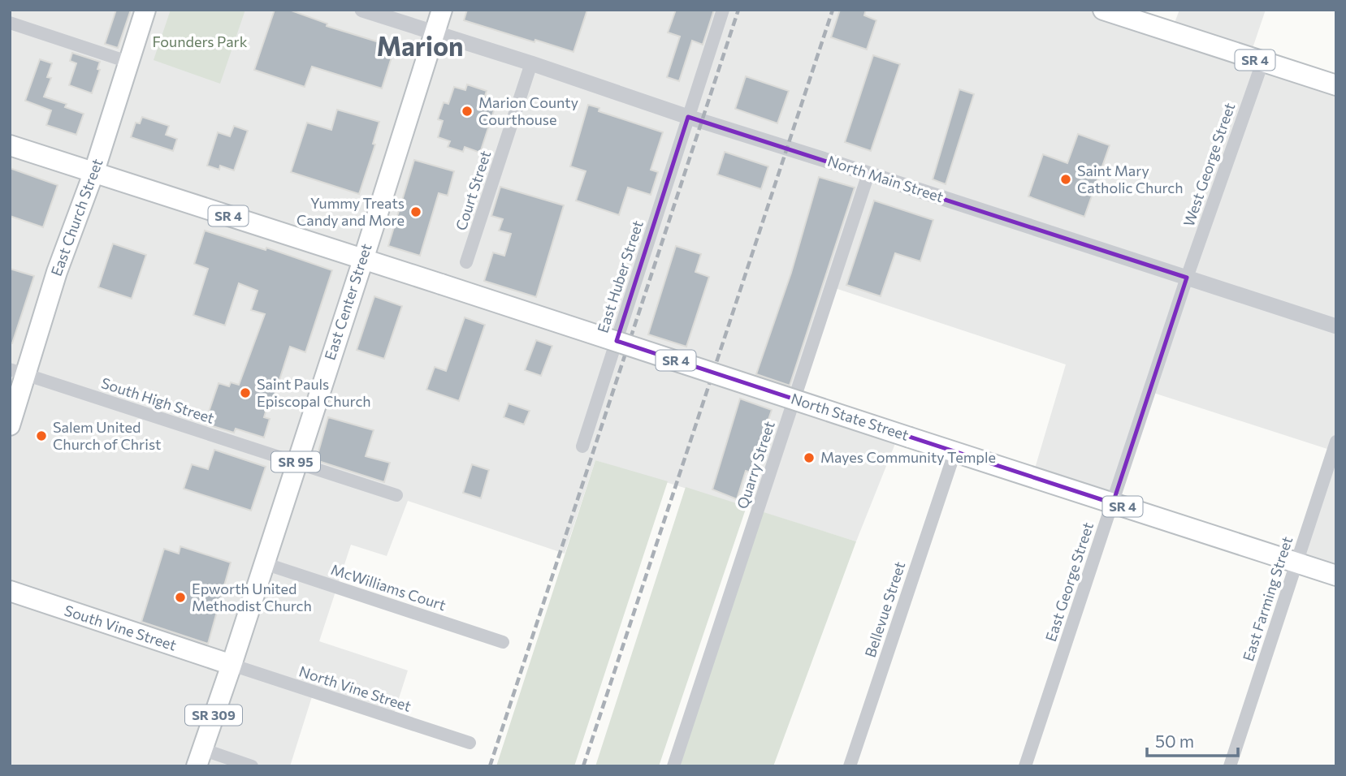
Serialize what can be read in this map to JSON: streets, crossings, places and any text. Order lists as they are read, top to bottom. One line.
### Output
{"streets":{"main road":["SR 4","East Church Street","East Center Street","North State Street","SR 95","South Vine Street","SR 309"],"street":["West George Street","North Main Street","Court Street","East Huber Street","South High Street","Quarry Street","East George Street","McWilliams Court","East Farming Street","Bellevue Street","North Vine Street"]},"crossings":[["SR 4","West George Street"],["SR 4","East Church Street"],["SR 4","East Center Street"],["SR 4","North State Street"],["West George Street","North Main Street"],["West George Street","East George Street"],["North Main Street","Court Street"],["North Main Street","East Huber Street"],["North Main Street","East Center Street"],["North Main Street","SR 95"],["North Main Street","Quarry Street"],["North Main Street","East George Street"],["East Church Street","South High Street"],["East Center Street","South High Street"],["East Center Street","North State Street"],["East Center Street","SR 95"],["East Center Street","McWilliams Court"],["East Center Street","South Vine Street"],["East Center Street","North Vine Street"],["North State Street","East George Street"],["North State Street","East Farming Street"],["South Vine Street","North Vine Street"]],"districts":["Marion"],"parks":["Founders Park"],"places":["Marion County Courthouse","Saint Mary Catholic Church","Yummy Treats Candy and More","Saint Pauls Episcopal Church","Salem United Church of Christ","Mayes Community Temple","Epworth United Methodist Church"],"scale_bar":"50 m"}
